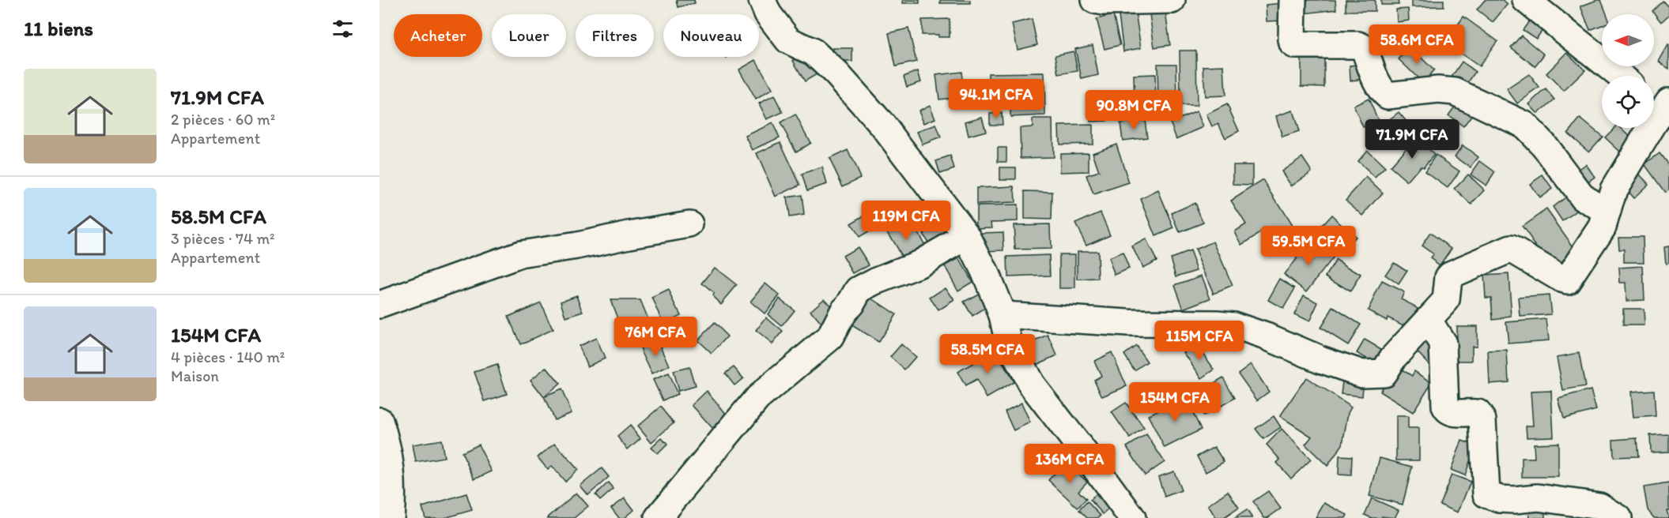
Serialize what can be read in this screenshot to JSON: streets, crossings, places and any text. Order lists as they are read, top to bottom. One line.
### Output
{"north":"left","page":{"heading":"11 biens","chip":["Acheter","Louer","Filtres","Nouveau"],"price":["58.6M CFA","94.1M CFA","90.8M CFA","71.9M CFA","119M CFA","59.5M CFA","76M CFA","115M CFA","58.5M CFA","154M CFA","136M CFA"],"list":[{"name":"71.9M CFA","note":"2 pièces · 60 m² · Appartement"},{"name":"58.5M CFA","note":"3 pièces · 74 m² · Appartement"},{"name":"154M CFA","note":"4 pièces · 140 m² · Maison"}]}}
